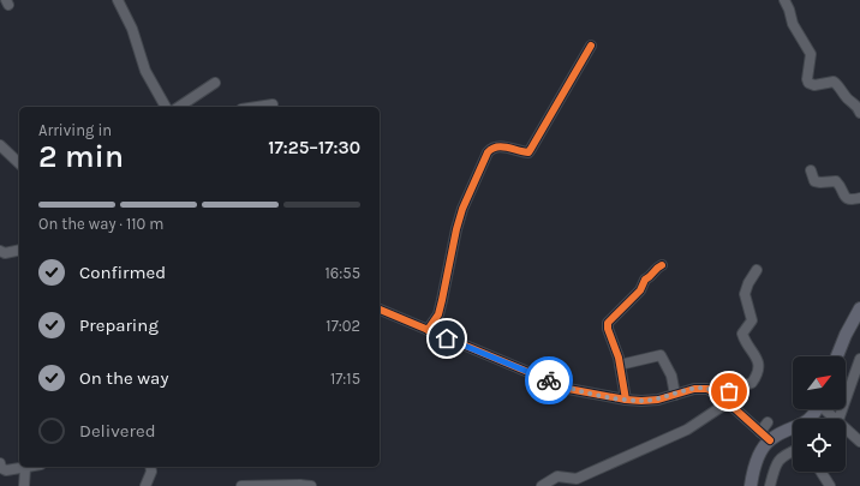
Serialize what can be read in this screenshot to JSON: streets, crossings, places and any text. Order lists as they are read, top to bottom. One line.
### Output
{"north":"top right","page":{"heading":["2 min","Arriving in","17:25–17:30"],"bar":"On the way · 110 m","list":[["Confirmed","16:55"],["Preparing","17:02"],["On the way","17:15"],"Delivered"]}}
